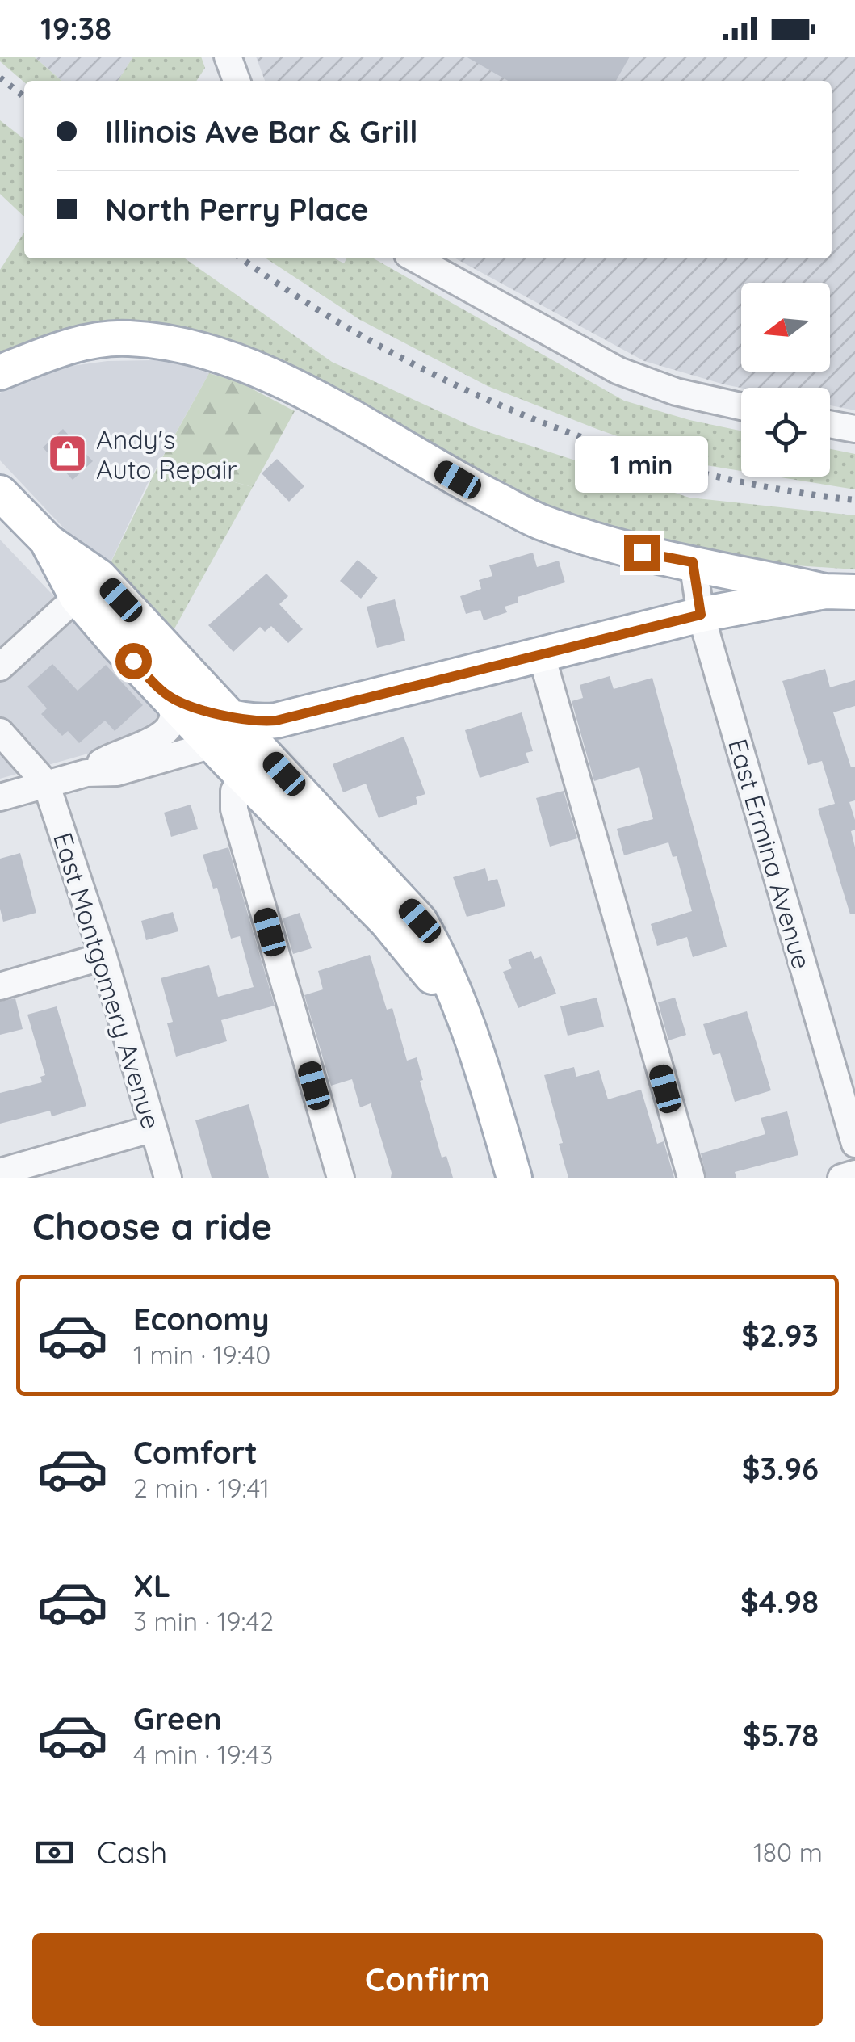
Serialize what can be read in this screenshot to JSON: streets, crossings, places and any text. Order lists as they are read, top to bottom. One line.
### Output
{"streets":{"street":["East Ermina Avenue","East Montgomery Avenue"]},"places":{"shop":["Andy's Auto Repair"]},"north":"left","page":{"status":"19:38","banner":["Illinois Ave Bar & Grill","North Perry Place"],"bubble":"1 min","heading":"Choose a ride","list":[{"name":"Economy","note":"1 min · 19:40","value":"$2.93"},{"name":"Comfort","note":"2 min · 19:41","value":"$3.96"},{"name":"XL","note":"3 min · 19:42","value":"$4.98"},{"name":"Green","note":"4 min · 19:43","value":"$5.78"}],"pay":["Cash","180 m"],"buttons":"Confirm"}}
